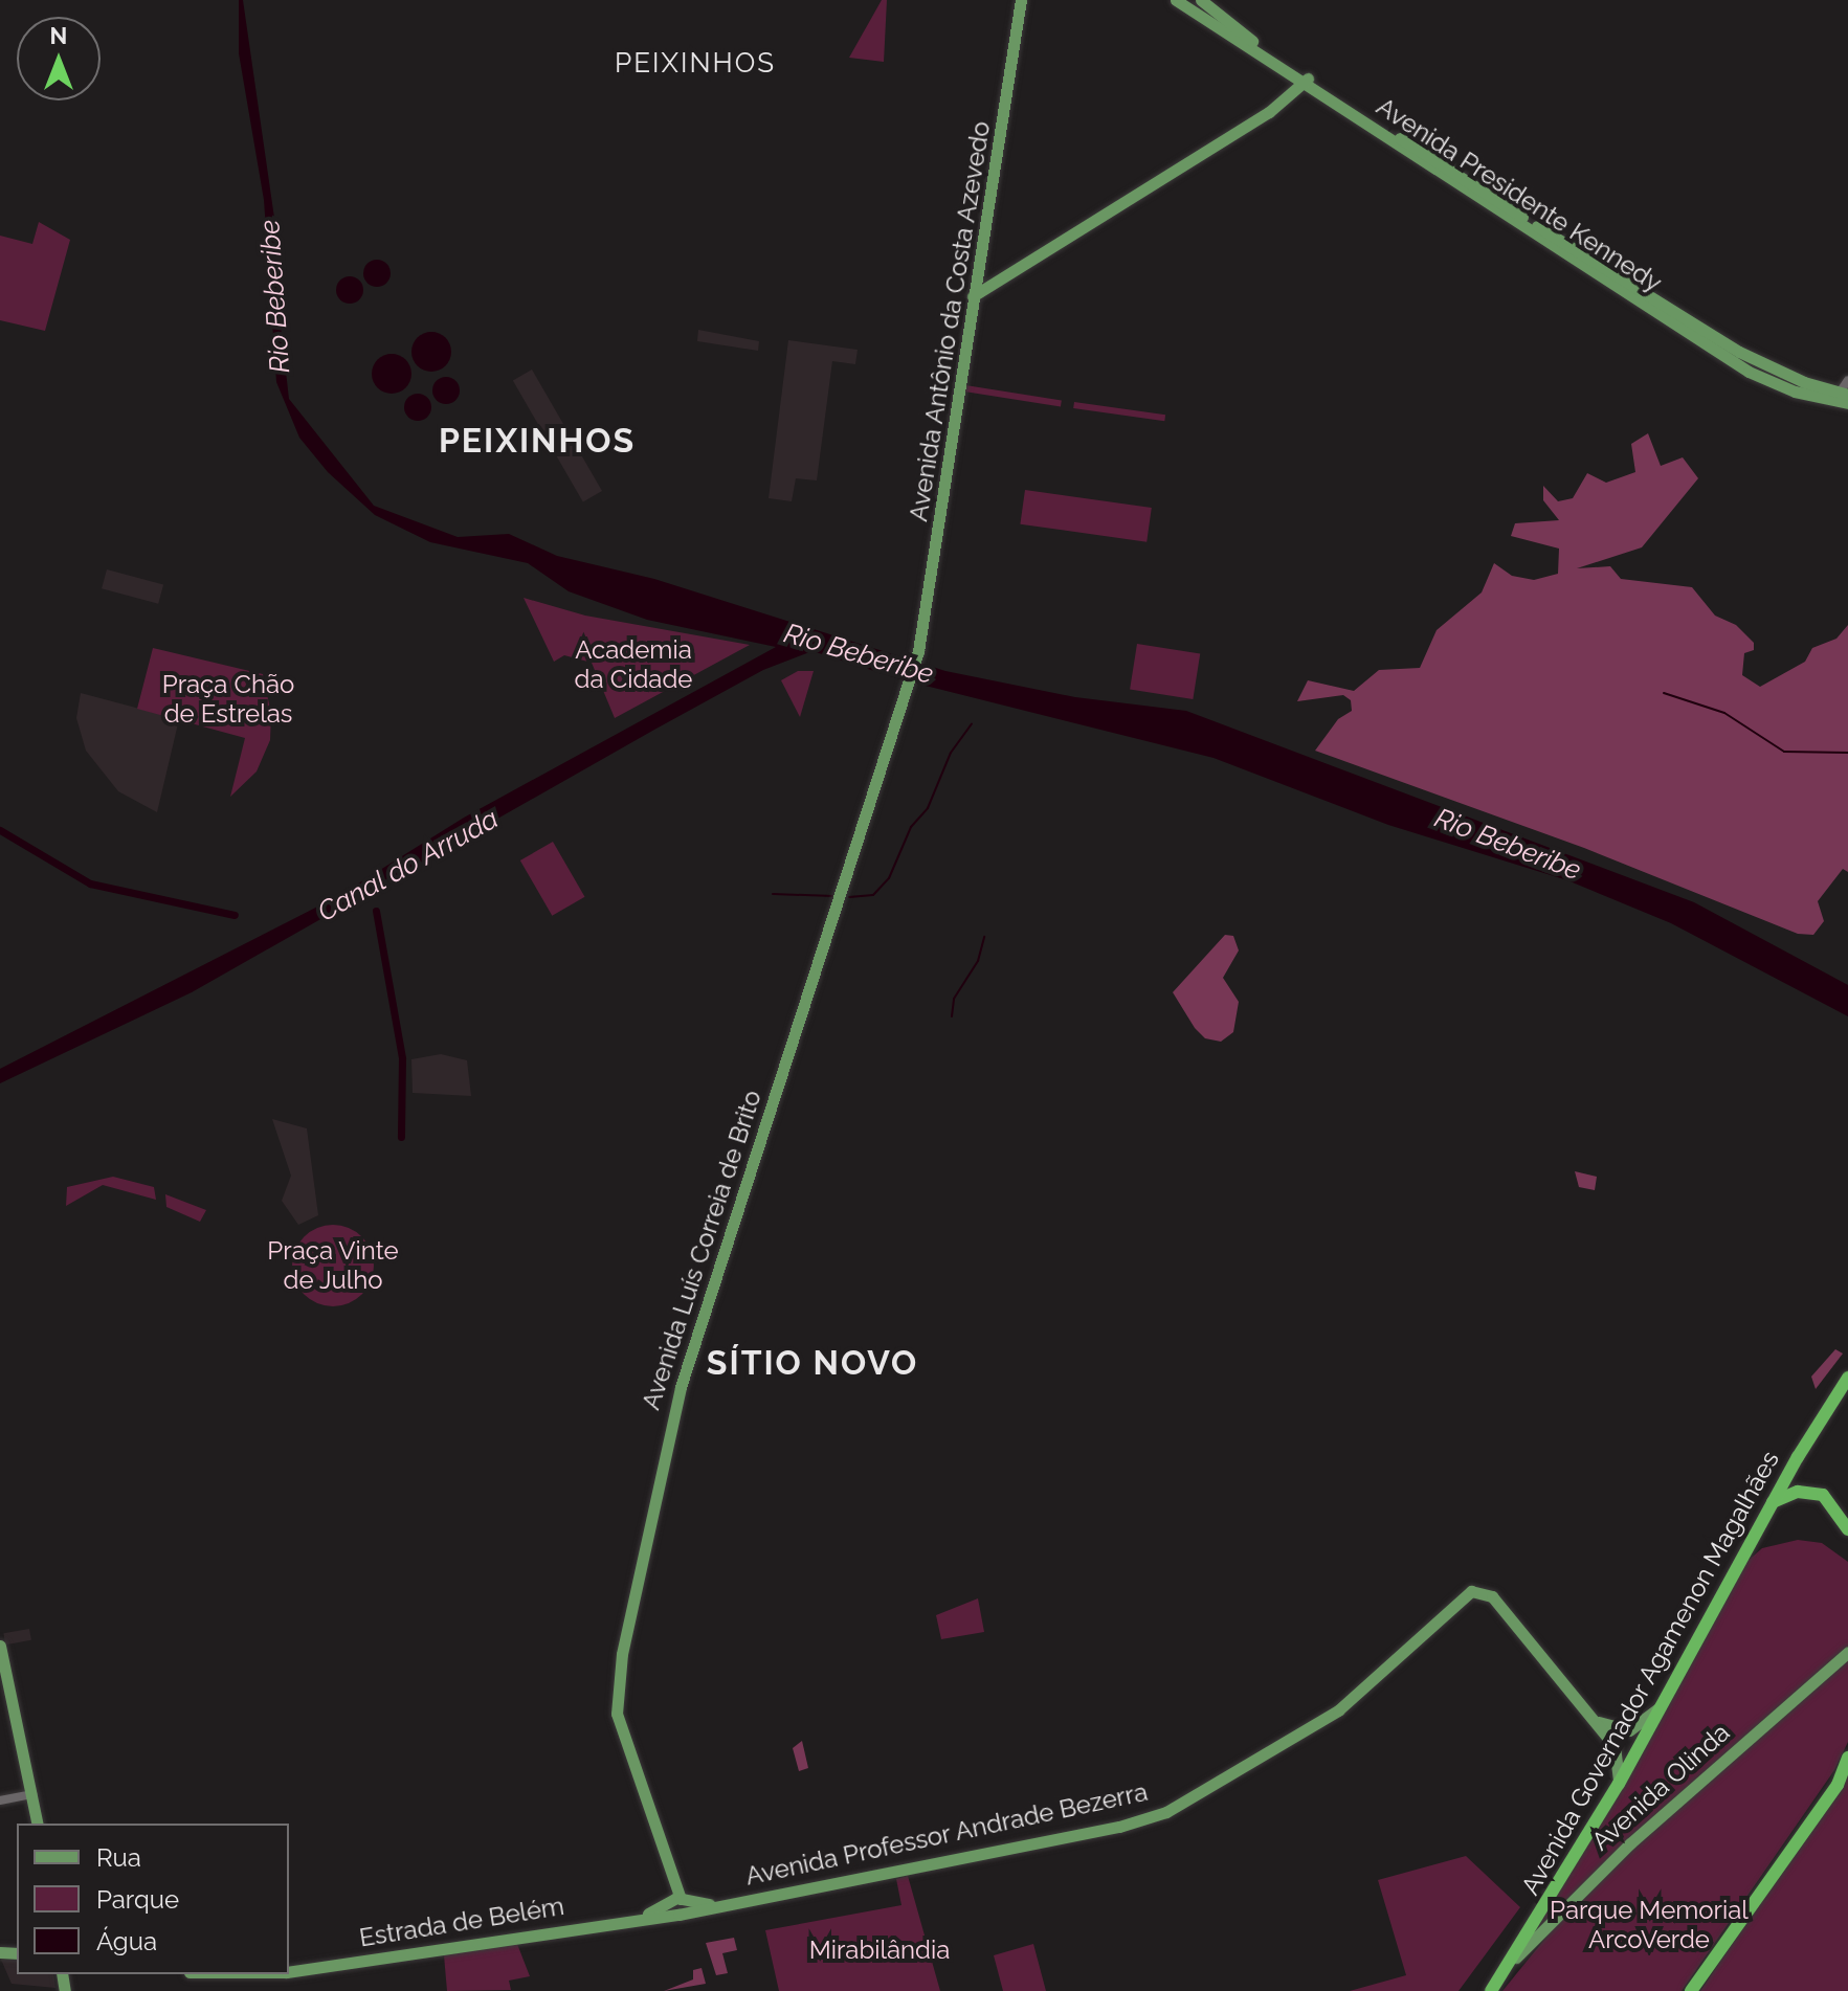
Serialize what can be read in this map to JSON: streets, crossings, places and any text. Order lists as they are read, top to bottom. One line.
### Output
{"streets":{"highway":["Avenida Governador Agamenon Magalhães"],"main road":["Avenida Presidente Kennedy","Avenida Antônio da Costa Azevedo","Avenida Luís Correia de Brito","Avenida Olinda","Avenida Professor Andrade Bezerra","Estrada de Belém"]},"crossings":[["Avenida Antônio da Costa Azevedo","Avenida Luís Correia de Brito"],["Avenida Luís Correia de Brito","Avenida Professor Andrade Bezerra"],["Avenida Luís Correia de Brito","Estrada de Belém"],["Avenida Governador Agamenon Magalhães","Avenida Olinda"],["Avenida Professor Andrade Bezerra","Estrada de Belém"]],"districts":["PEIXINHOS","PEIXINHOS","SÍTIO NOVO"],"water":["Rio Beberibe","Canal do Arruda"],"parks":["Academia da Cidade","Praça Chão de Estrelas","Praça Vinte de Julho","Parque Memorial ArcoVerde","Mirabilândia"],"legend":["Rua","Parque","Água"],"north":"top"}
